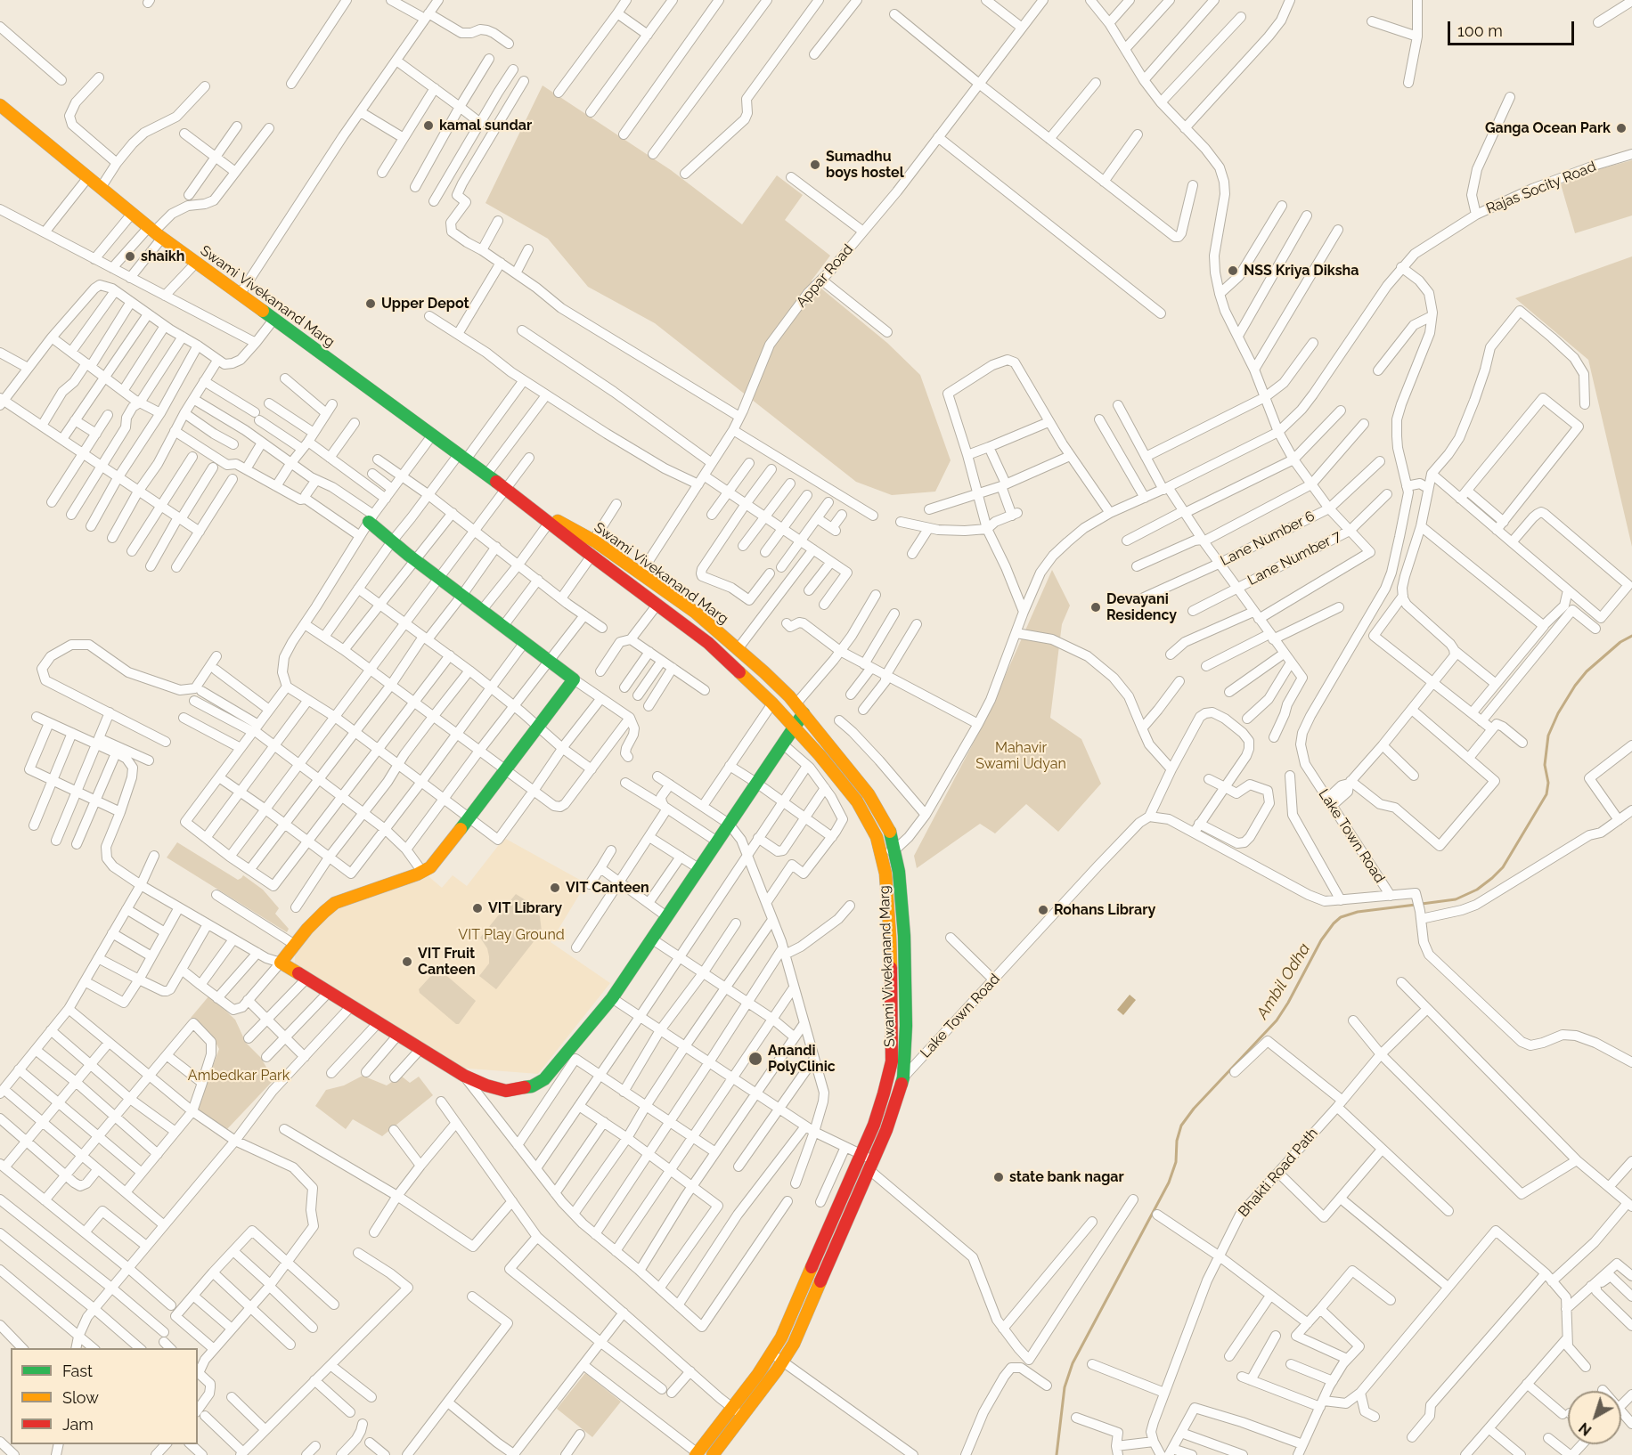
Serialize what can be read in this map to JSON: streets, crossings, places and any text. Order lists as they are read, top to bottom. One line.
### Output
{"streets":{"main road":["Swami Vivekanand Marg"],"street":["Rajas Socity Road","Appar Road","Lane Number 6","Lane Number 7","Lake Town Road","Bhakti Road Path"]},"crossings":[["Rajas Socity Road","Swami Vivekanand Marg"],["Rajas Socity Road","Lake Town Road"],["Appar Road","Swami Vivekanand Marg"],["Swami Vivekanand Marg","Lake Town Road"]],"water":["Ambil Odha"],"parks":["Mahavir Swami Udyan","VIT Play Ground","Ambedkar Park"],"places":["kamal sundar","Ganga Ocean Park","Sumadhu boys hostel","shaikh","NSS Kriya Diksha","Upper Depot","Devayani Residency","VIT Canteen","VIT Library","Rohans Library","VIT Fruit Canteen","Anandi PolyClinic","state bank nagar"],"legend":["Fast","Slow","Jam"],"scale_bar":"100 m","north":"bottom left"}
